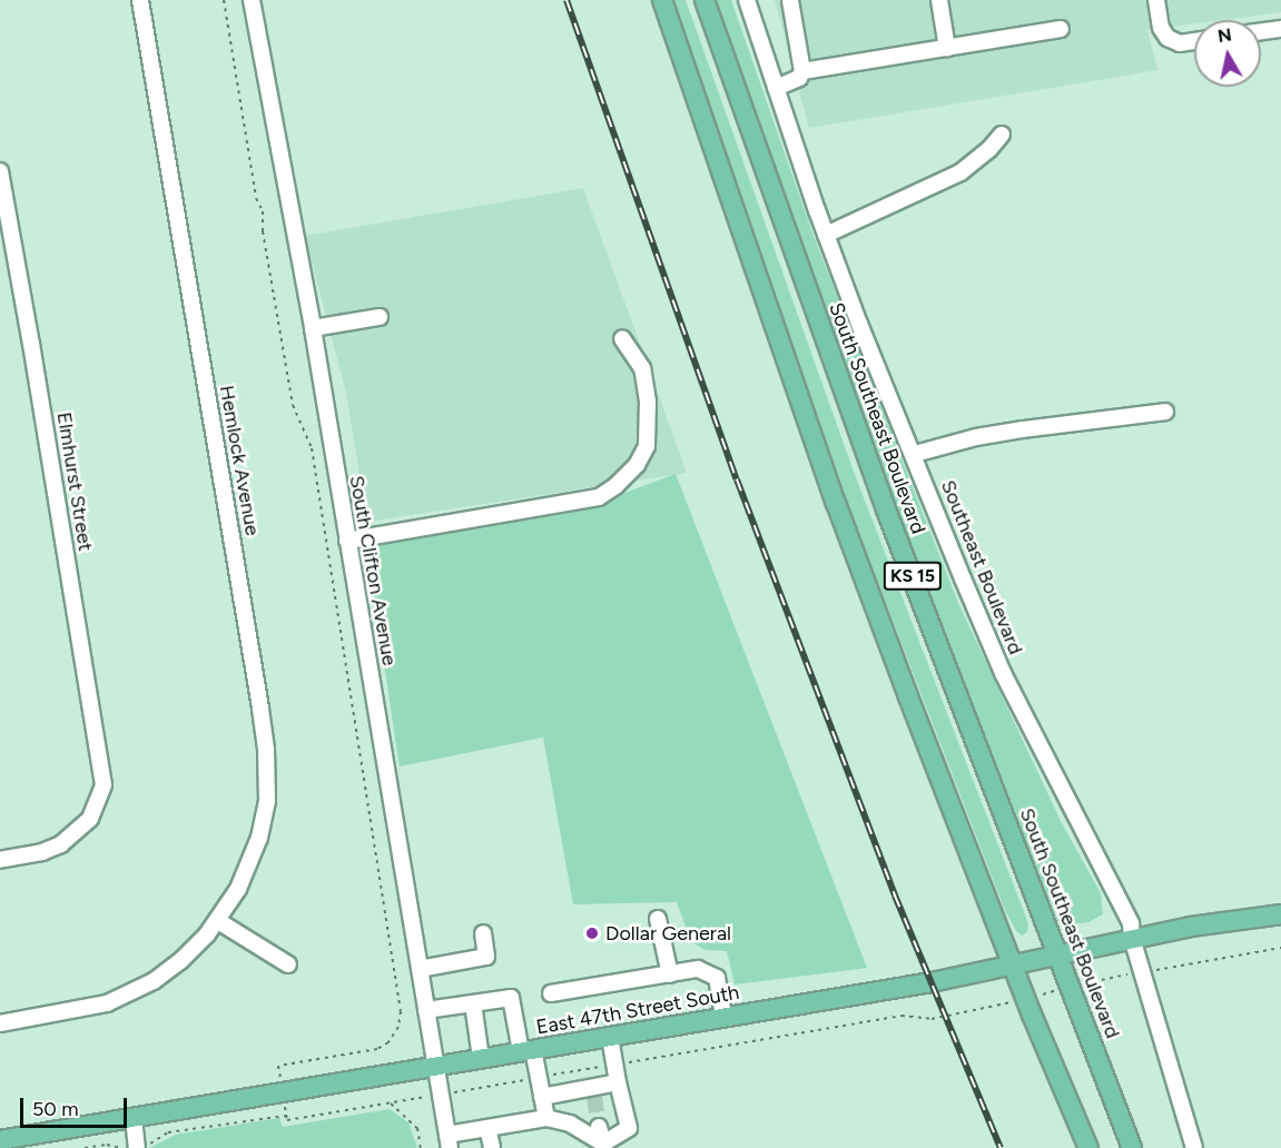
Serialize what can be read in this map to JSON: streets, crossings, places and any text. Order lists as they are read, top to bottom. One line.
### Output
{"streets":{"main road":["South Southeast Boulevard","KS 15","East 47th Street South"],"street":["Hemlock Avenue","Elmhurst Street","Southeast Boulevard","South Clifton Avenue"]},"crossings":[["South Southeast Boulevard","East 47th Street South"],["Southeast Boulevard","East 47th Street South"],["South Clifton Avenue","East 47th Street South"],["KS 15","East 47th Street South"]],"places":["Dollar General"],"scale_bar":"50 m","north":"top"}
